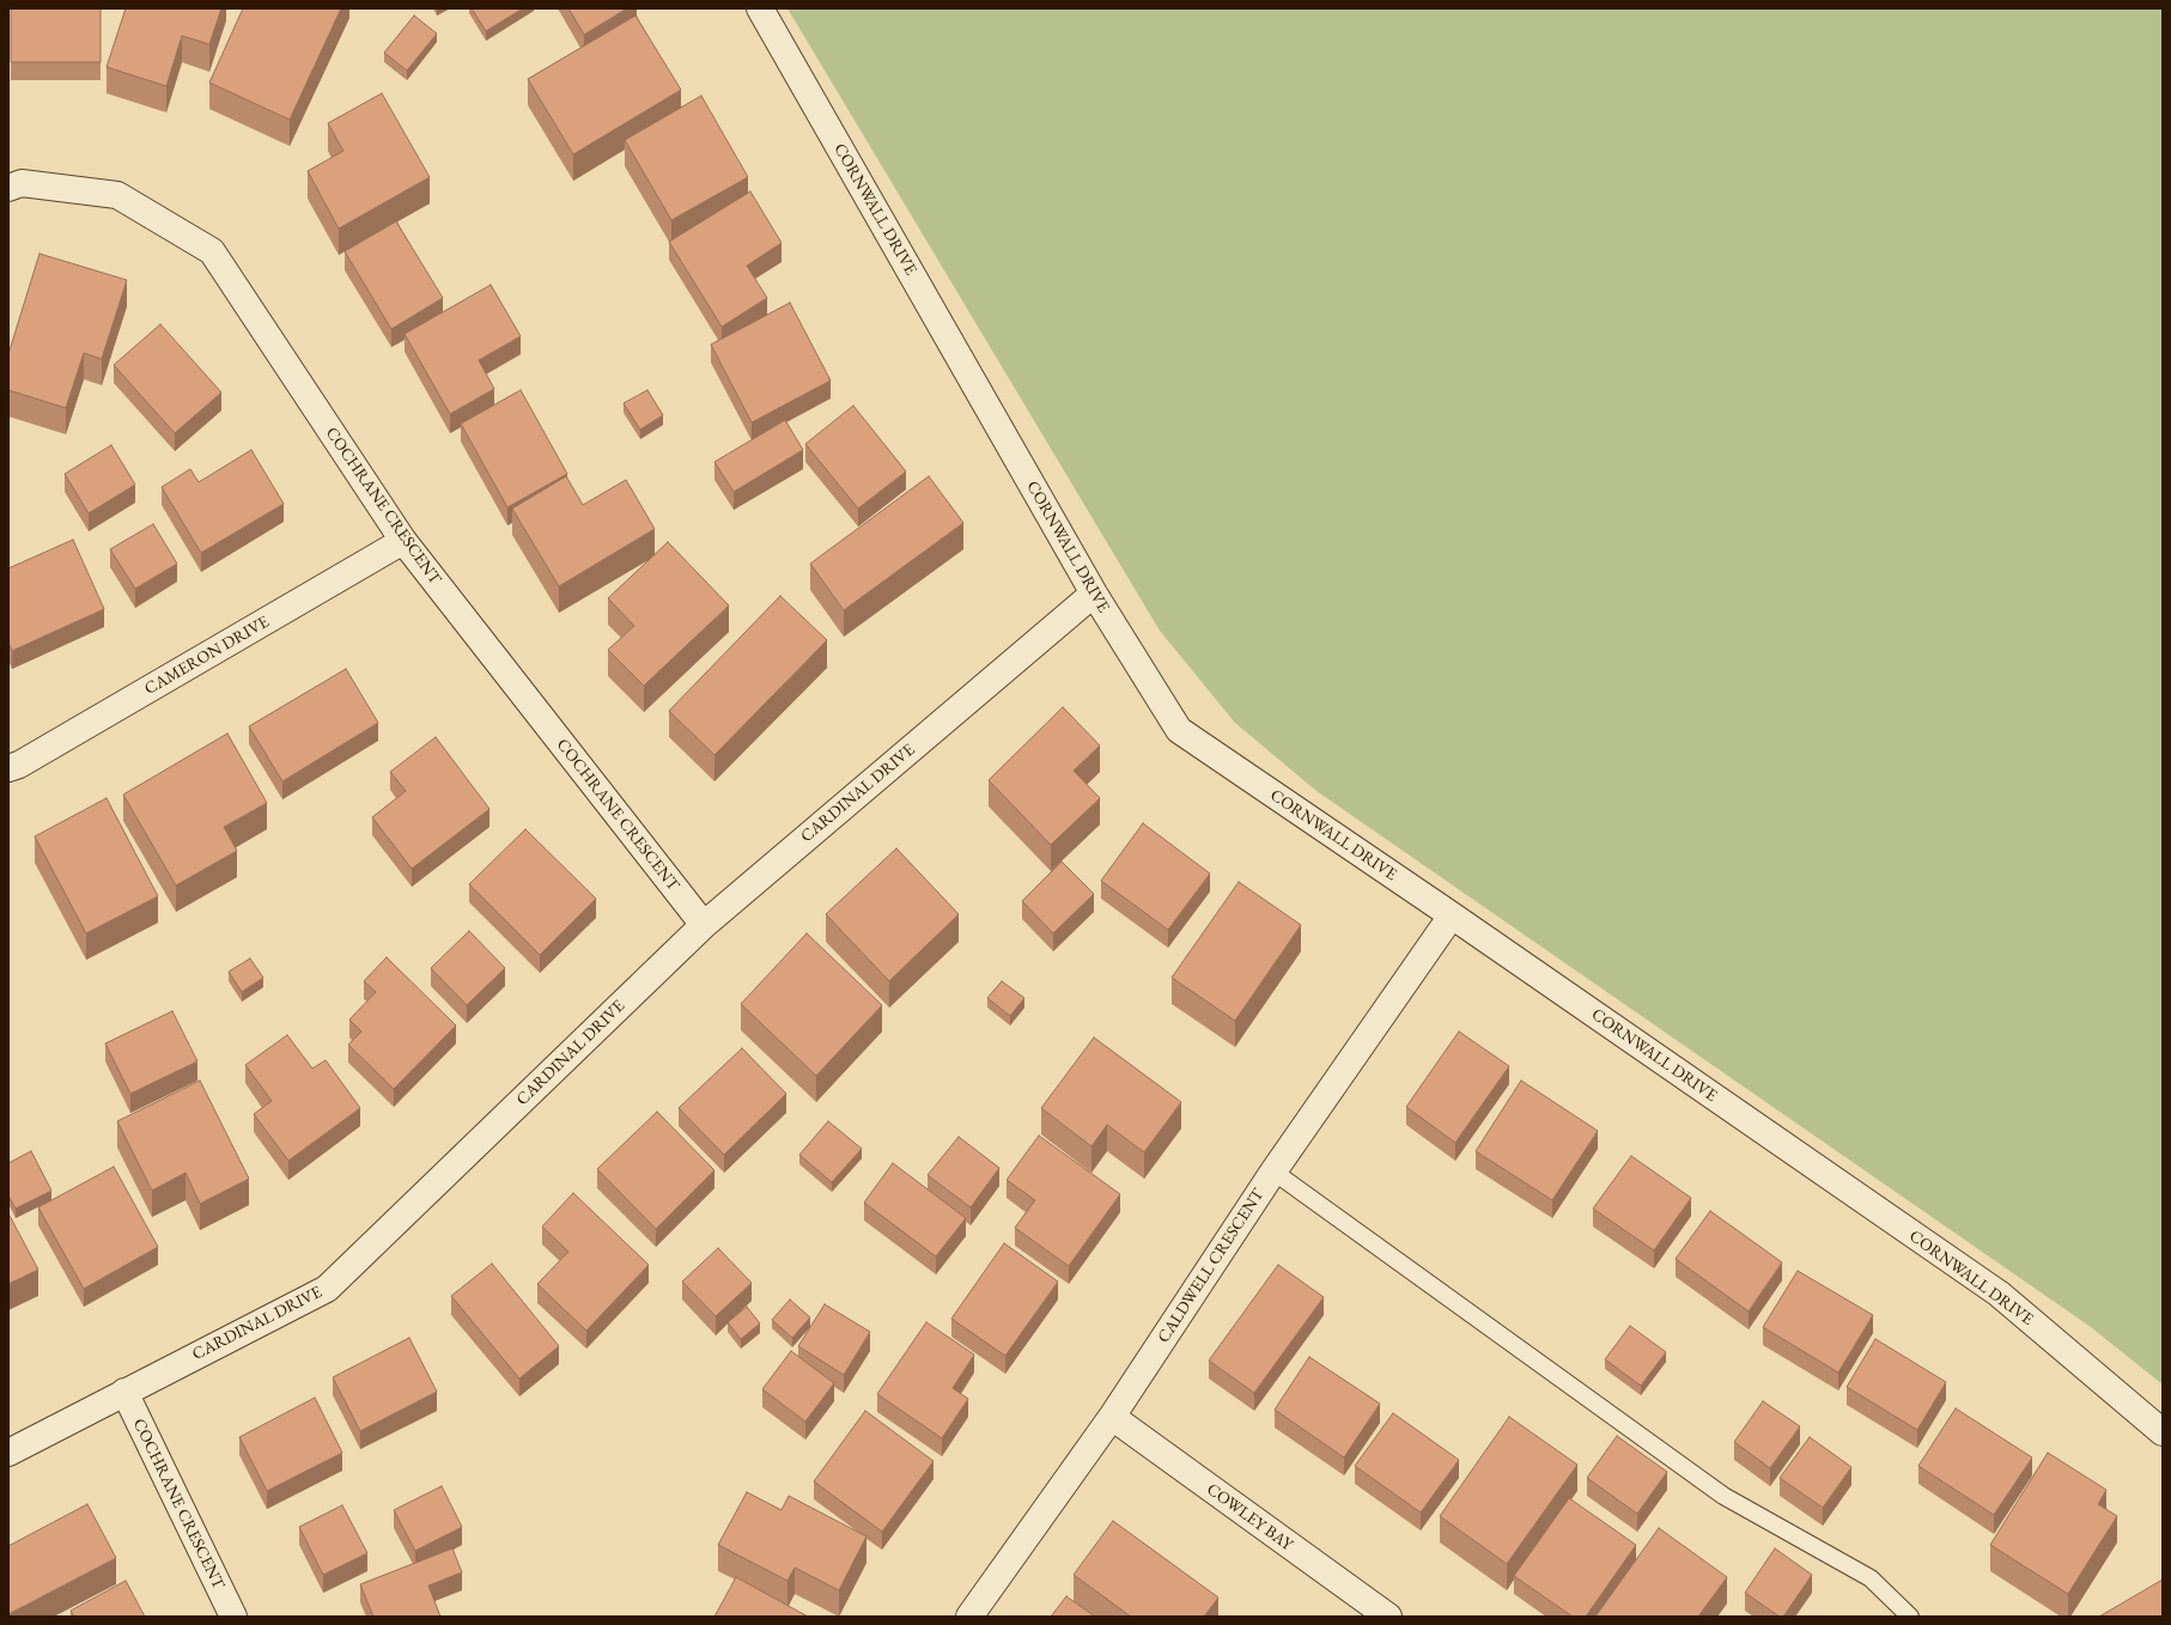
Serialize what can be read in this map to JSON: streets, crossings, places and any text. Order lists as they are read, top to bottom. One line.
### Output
{"streets":{"street":["CORNWALL DRIVE","COCHRANE CRESCENT","CAMERON DRIVE","CARDINAL DRIVE","CALDWELL CRESCENT","COWLEY BAY"]},"crossings":[["CORNWALL DRIVE","CARDINAL DRIVE"],["CORNWALL DRIVE","CALDWELL CRESCENT"],["COCHRANE CRESCENT","CAMERON DRIVE"],["COCHRANE CRESCENT","CARDINAL DRIVE"],["CALDWELL CRESCENT","COWLEY BAY"]]}
